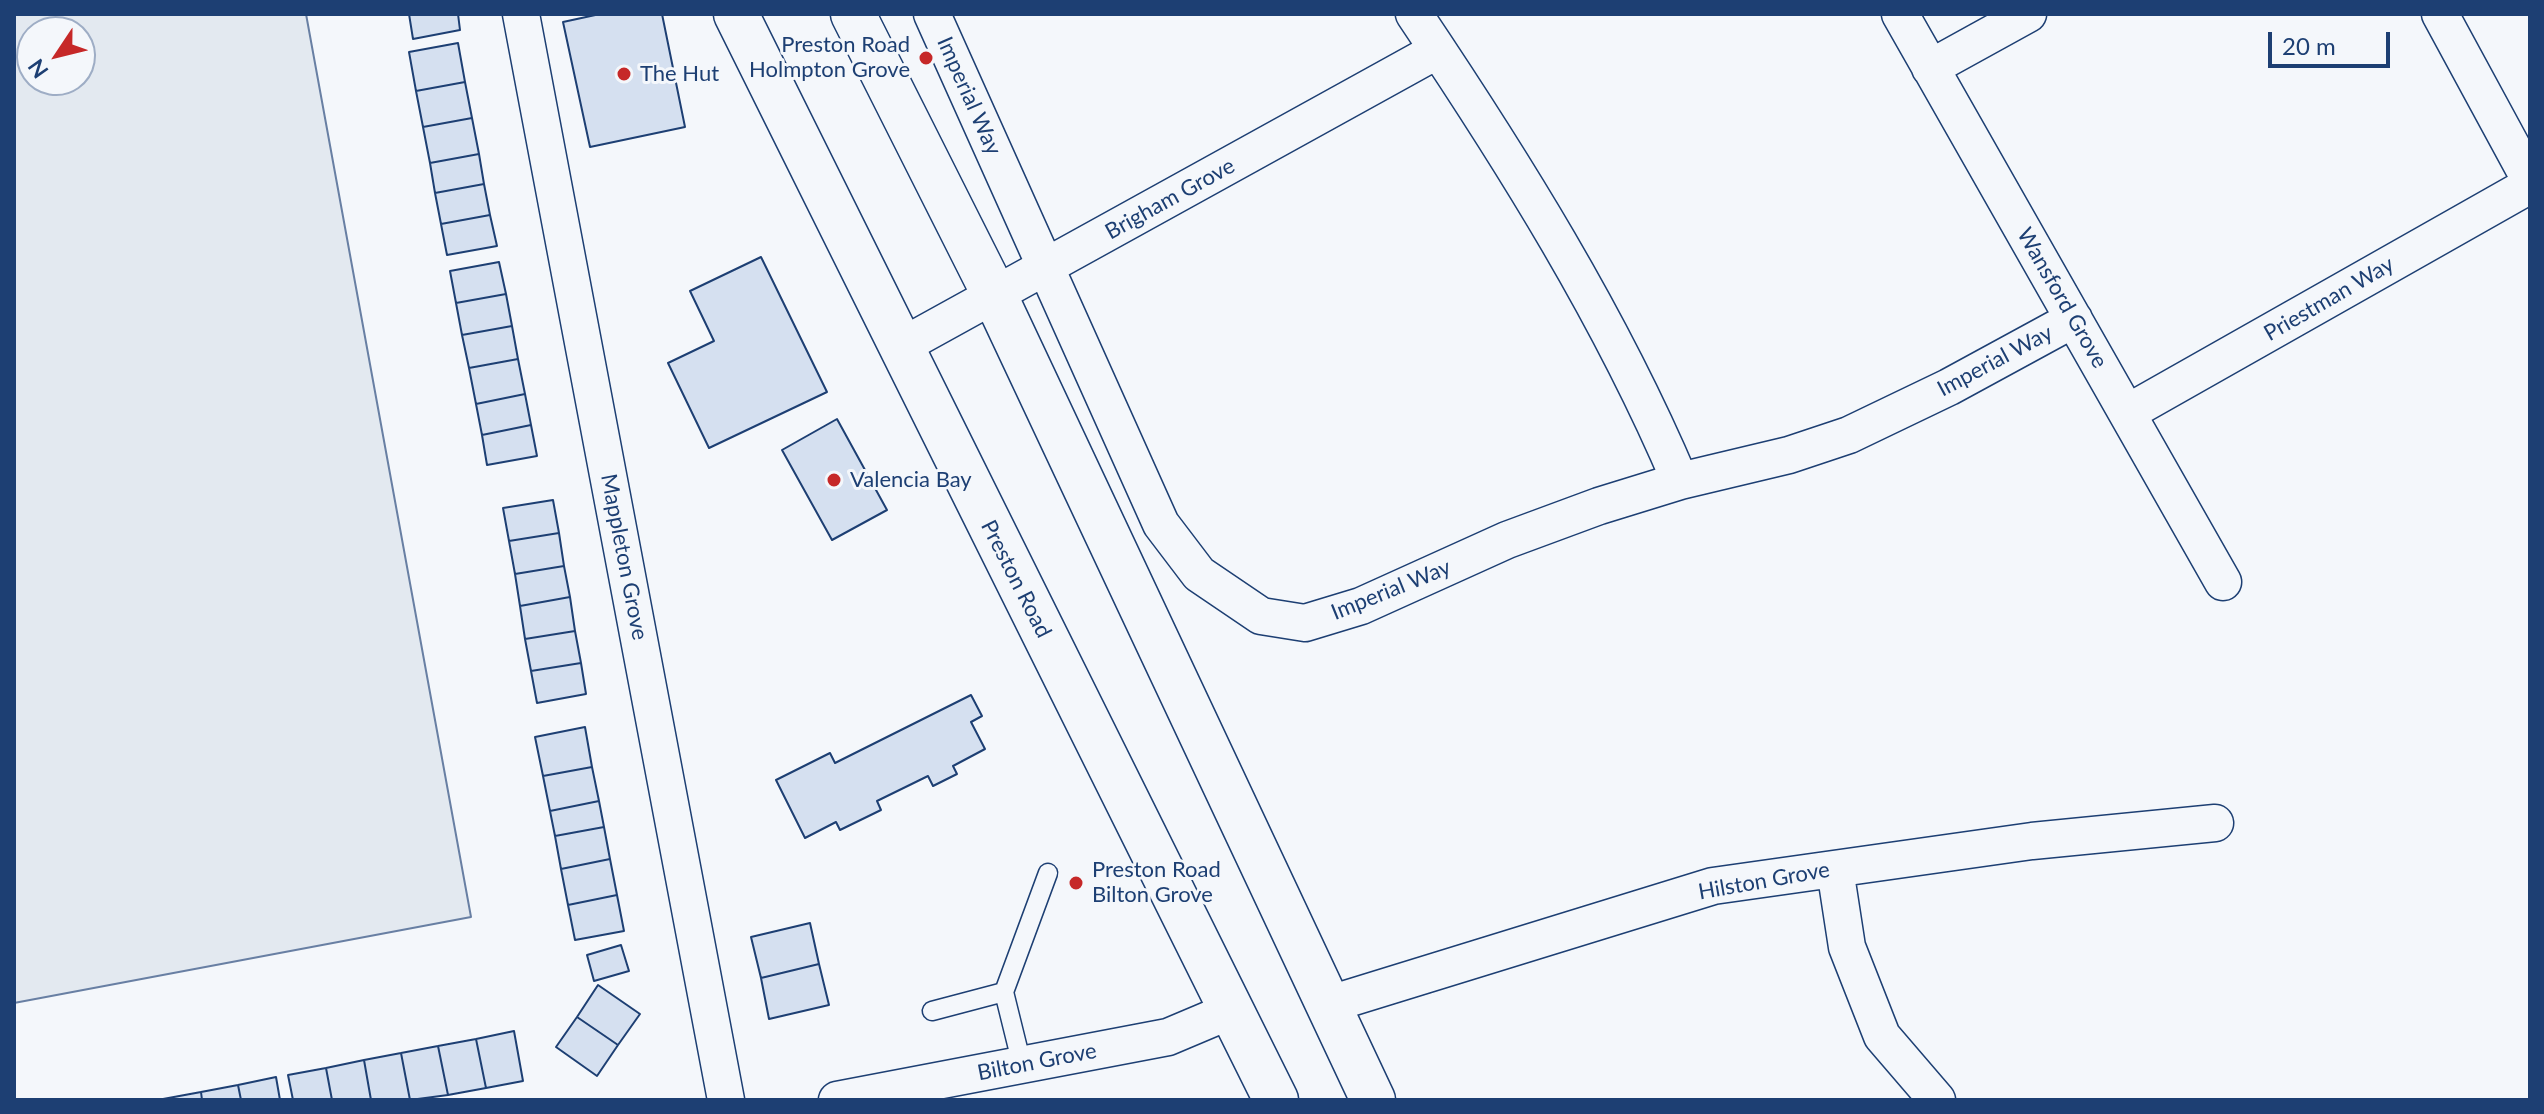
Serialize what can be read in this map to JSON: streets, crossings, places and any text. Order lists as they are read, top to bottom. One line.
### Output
{"streets":{"street":["Imperial Way","Brigham Grove","Wansford Grove","Priestman Way","Mappleton Grove","Preston Road","Hilston Grove","Bilton Grove"]},"crossings":[["Imperial Way","Brigham Grove"],["Imperial Way","Wansford Grove"],["Brigham Grove","Preston Road"],["Wansford Grove","Priestman Way"],["Preston Road","Bilton Grove"]],"places":["Preston Road Holmpton Grove","The Hut","Valencia Bay","Preston Road Bilton Grove"],"scale_bar":"20 m","north":"bottom left"}
